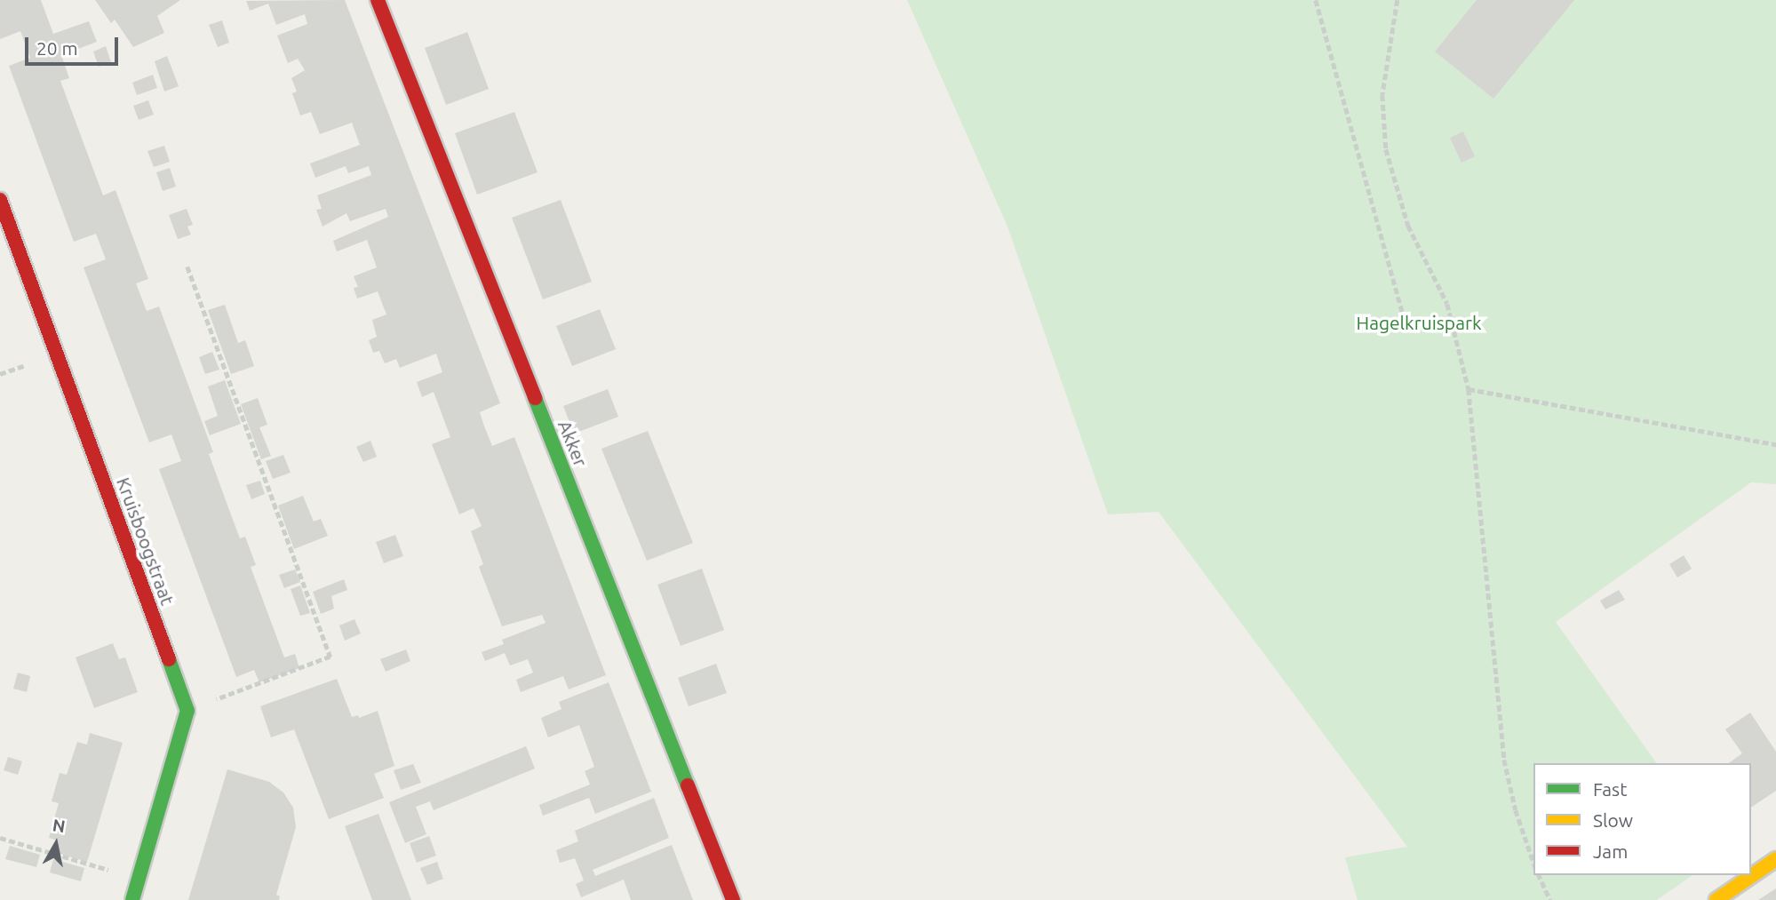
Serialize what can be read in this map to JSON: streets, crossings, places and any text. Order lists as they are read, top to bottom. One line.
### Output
{"streets":{"street":["Akker","Kruisboogstraat"]},"parks":["Hagelkruispark"],"legend":["Fast","Slow","Jam"],"scale_bar":"20 m","north":"top"}
